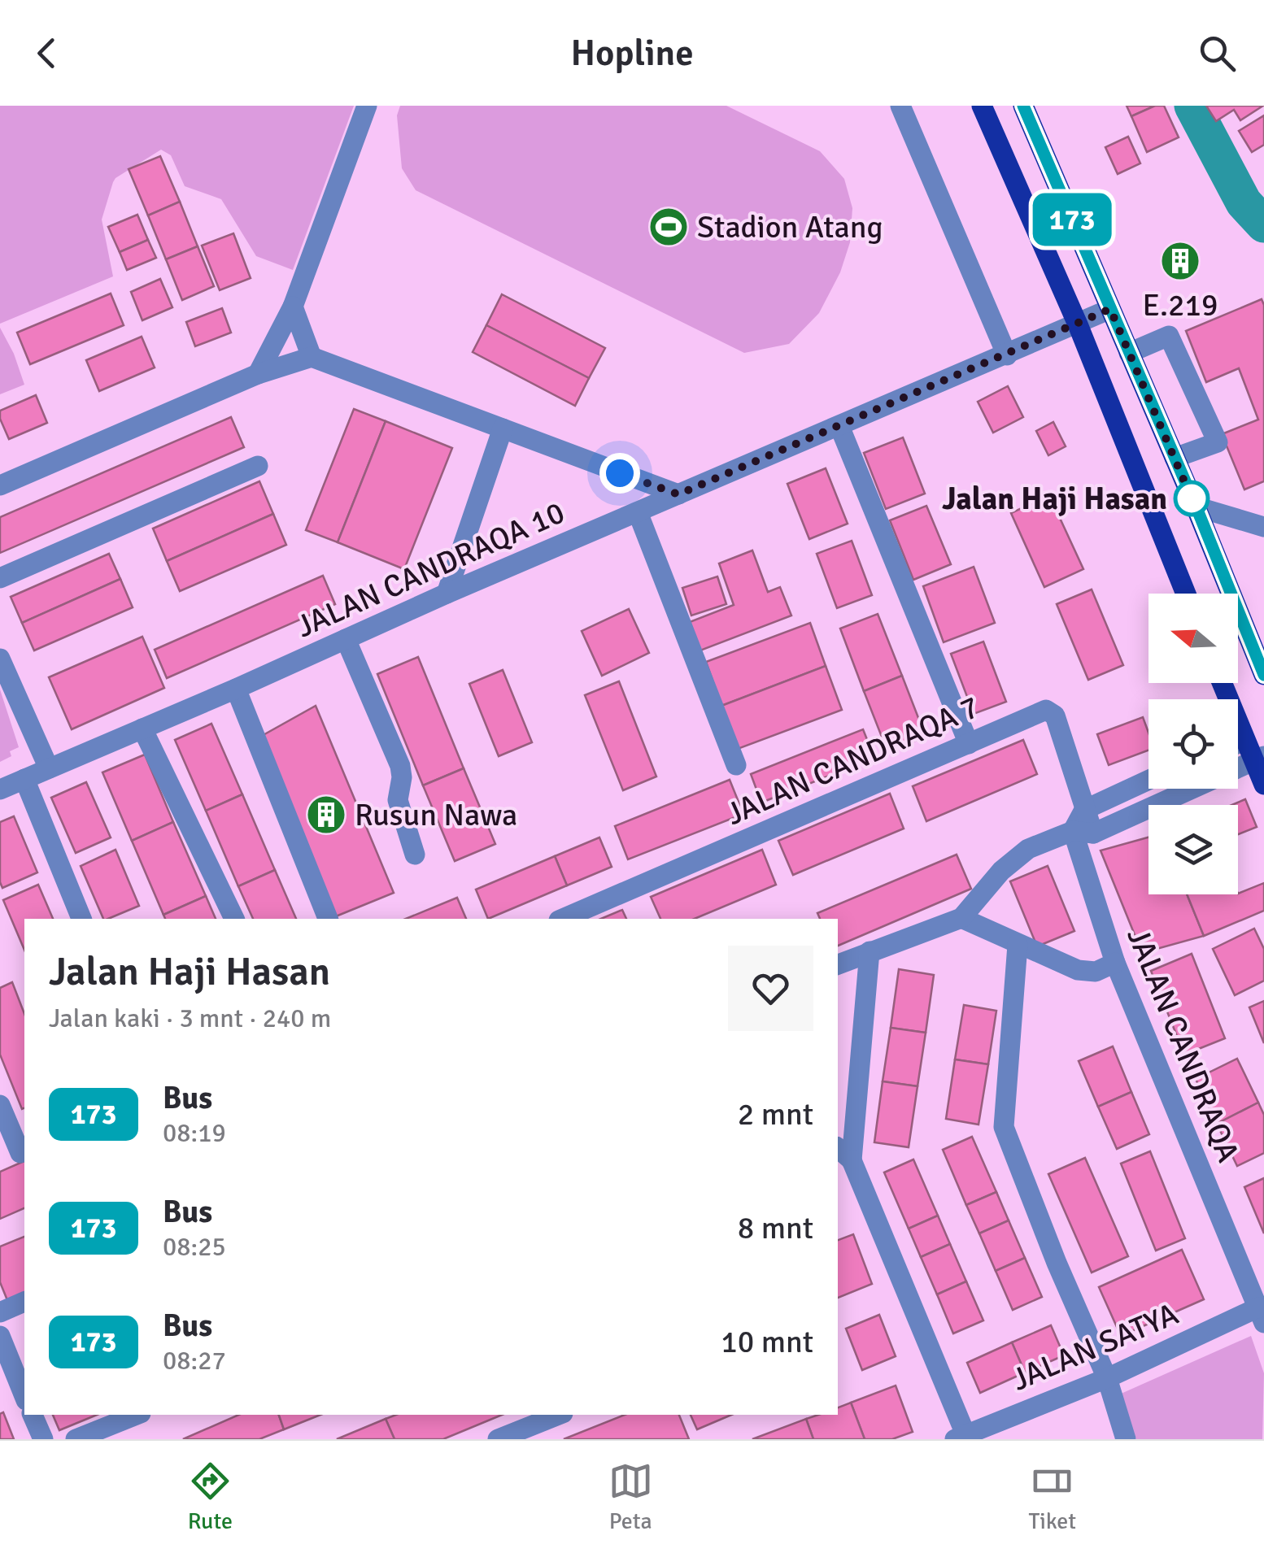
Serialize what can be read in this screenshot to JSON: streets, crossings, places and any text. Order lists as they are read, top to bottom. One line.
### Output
{"streets":{"street":["JALAN CANDRAQA 10","JALAN CANDRAQA 7","JALAN CANDRAQA","JALAN SATYA"]},"crossings":[["JALAN CANDRAQA","JALAN SATYA"]],"places":{"sports":["Stadion Atang"],"building":["E.219","Rusun Nawa"],"other":["Jalan Haji Hasan"]},"lines":["bus line 173"],"north":"left","page":{"header":"Hopline","on_map":"173","heading":["Jalan Haji Hasan","Jalan kaki · 3 mnt · 240 m"],"list":[{"mark":"173","name":"Bus","note":"08:19","value":"2 mnt"},{"mark":"173","name":"Bus","note":"08:25","value":"8 mnt"},{"mark":"173","name":"Bus","note":"08:27","value":"10 mnt"}],"tabs":["Rute","Peta","Tiket"]}}
